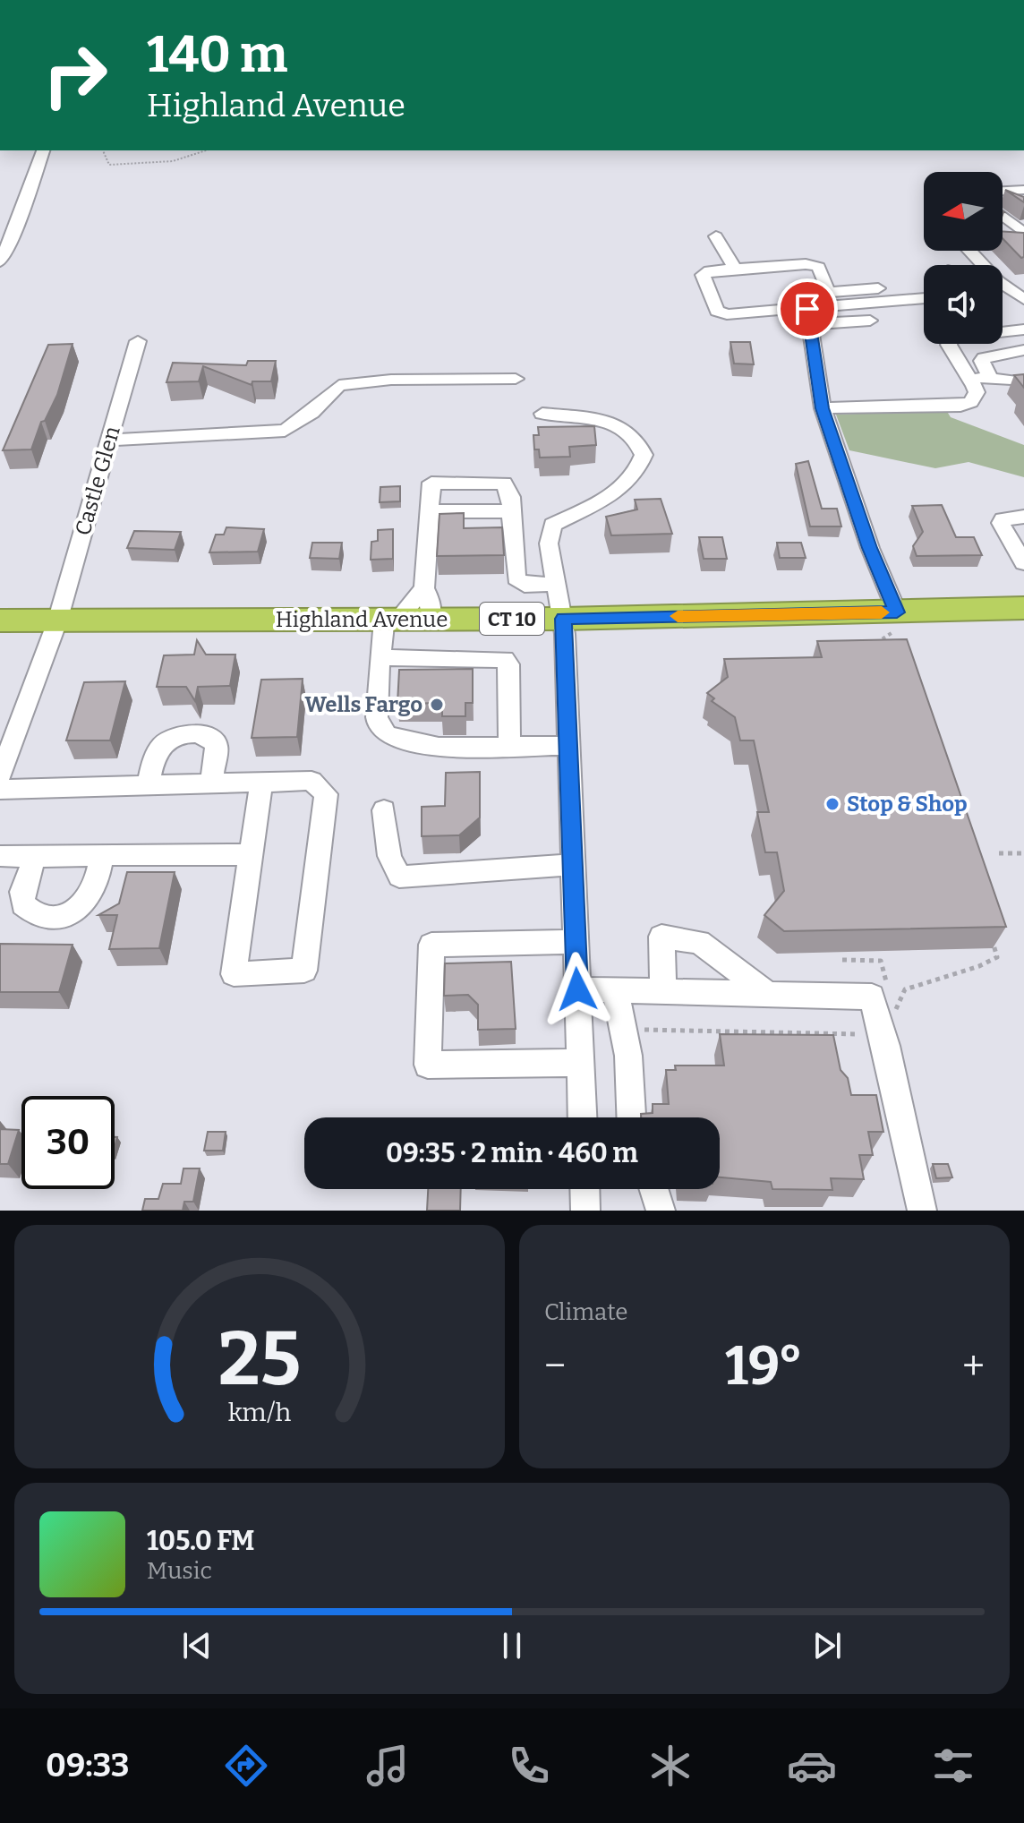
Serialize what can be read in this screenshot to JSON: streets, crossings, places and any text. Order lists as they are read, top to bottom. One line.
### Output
{"streets":{"highway":["CT 10","Highland Avenue"],"street":["Castle Glen"]},"crossings":[["Castle Glen","Highland Avenue"]],"places":["Wells Fargo","Stop & Shop"],"north":"left","page":{"turn":["140 m","Highland Avenue"],"limit":"30","trip":"09:35 · 2 min · 460 m","tile":"Climate","heat":["−","19°","+"],"song":["105.0 FM","Music"],"tabs":"09:33","gauge":["25","km/h"]}}
